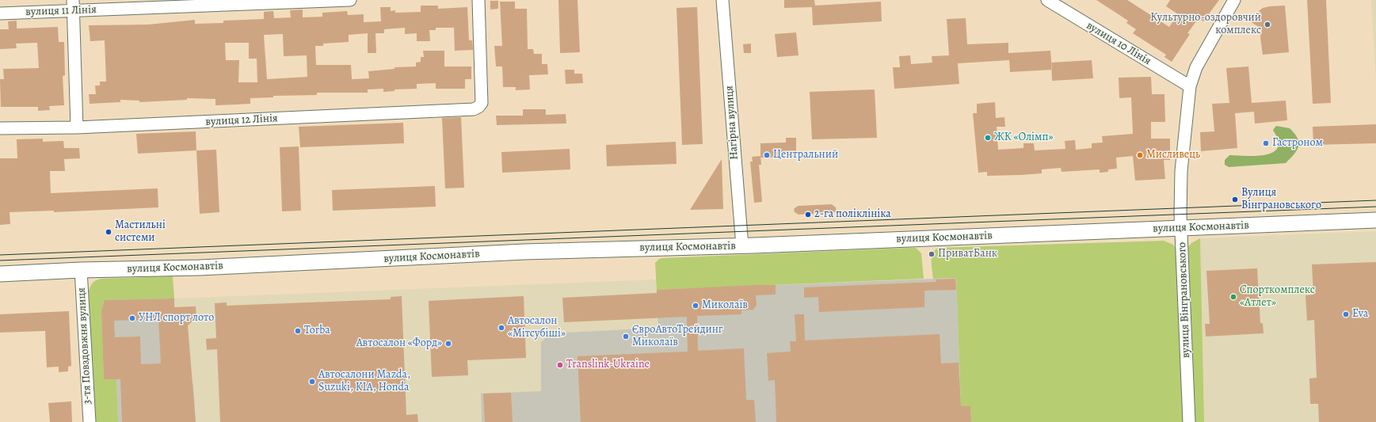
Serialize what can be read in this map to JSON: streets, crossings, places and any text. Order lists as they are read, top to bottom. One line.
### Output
{"streets":{"main road":["вулиця Космонавтів"],"street":["вулиця 11 Лінія","вулиця 10 Лінія","вулиця 12 Лінія","Нагірна вулиця","вулиця Вінграновського","3-тя Повздовжня вулиця"]},"crossings":[["вулиця 10 Лінія","вулиця Вінграновського"],["Нагірна вулиця","вулиця Космонавтів"],["вулиця Космонавтів","вулиця Вінграновського"],["вулиця Космонавтів","3-тя Повздовжня вулиця"]],"places":["Культурно-оздоровчий комплекс","ЖК «Олімп»","Гастроном","Центральний","Мисливець","Вулиця Вінграновського","2-га поліклініка","Мастильні системи","ПриватБанк","Спорткомплекс «Атлет»","Миколаїв","Eva","УНЛ спорт лото","Автосалон «Мітсубіші»","Torba","ЄвроАвтоТрейдинг Миколаїв","Автосалон «Форд»","Translink-Ukraine","Автосалони Mazda, Suzuki, KIA, Honda"]}
